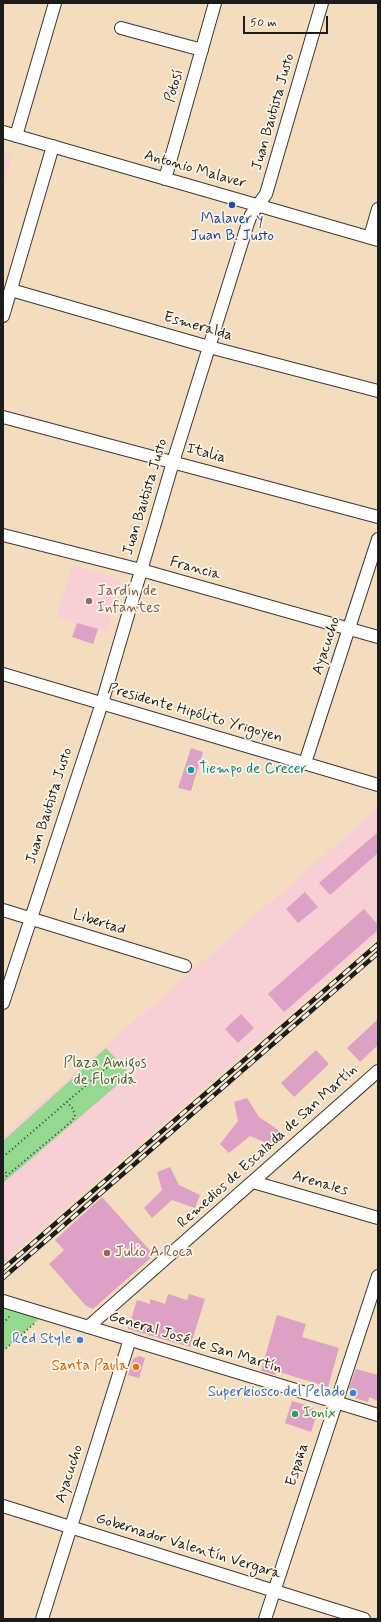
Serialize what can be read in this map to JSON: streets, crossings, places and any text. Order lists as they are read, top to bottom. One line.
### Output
{"streets":{"street":["Potosí","Juan Bautista Justo","Antonio Malaver","Esmeralda","Italia","Francia","Ayacucho","Presidente Hipólito Yrigoyen","Libertad","Remedios de Escalada de San Martín","Arenales","General José de San Martín","España","Gobernador Valentín Vergara"]},"crossings":[["Potosí","Antonio Malaver"],["Juan Bautista Justo","Antonio Malaver"],["Juan Bautista Justo","Esmeralda"],["Juan Bautista Justo","Italia"],["Juan Bautista Justo","Francia"],["Juan Bautista Justo","Presidente Hipólito Yrigoyen"],["Juan Bautista Justo","Libertad"],["Francia","Ayacucho"],["Ayacucho","Presidente Hipólito Yrigoyen"],["Ayacucho","General José de San Martín"],["Ayacucho","Gobernador Valentín Vergara"],["Remedios de Escalada de San Martín","Arenales"],["Remedios de Escalada de San Martín","General José de San Martín"],["General José de San Martín","España"],["España","Gobernador Valentín Vergara"]],"parks":["Plaza Amigos de Florida"],"places":["Malaver y Juan B. Justo","Jardín de Infantes","Tiempo de Crecer","Julio A Roca","Red Style","Santa Paula","Superkiosco del Pelado","Ionix"],"scale_bar":"50 m"}
